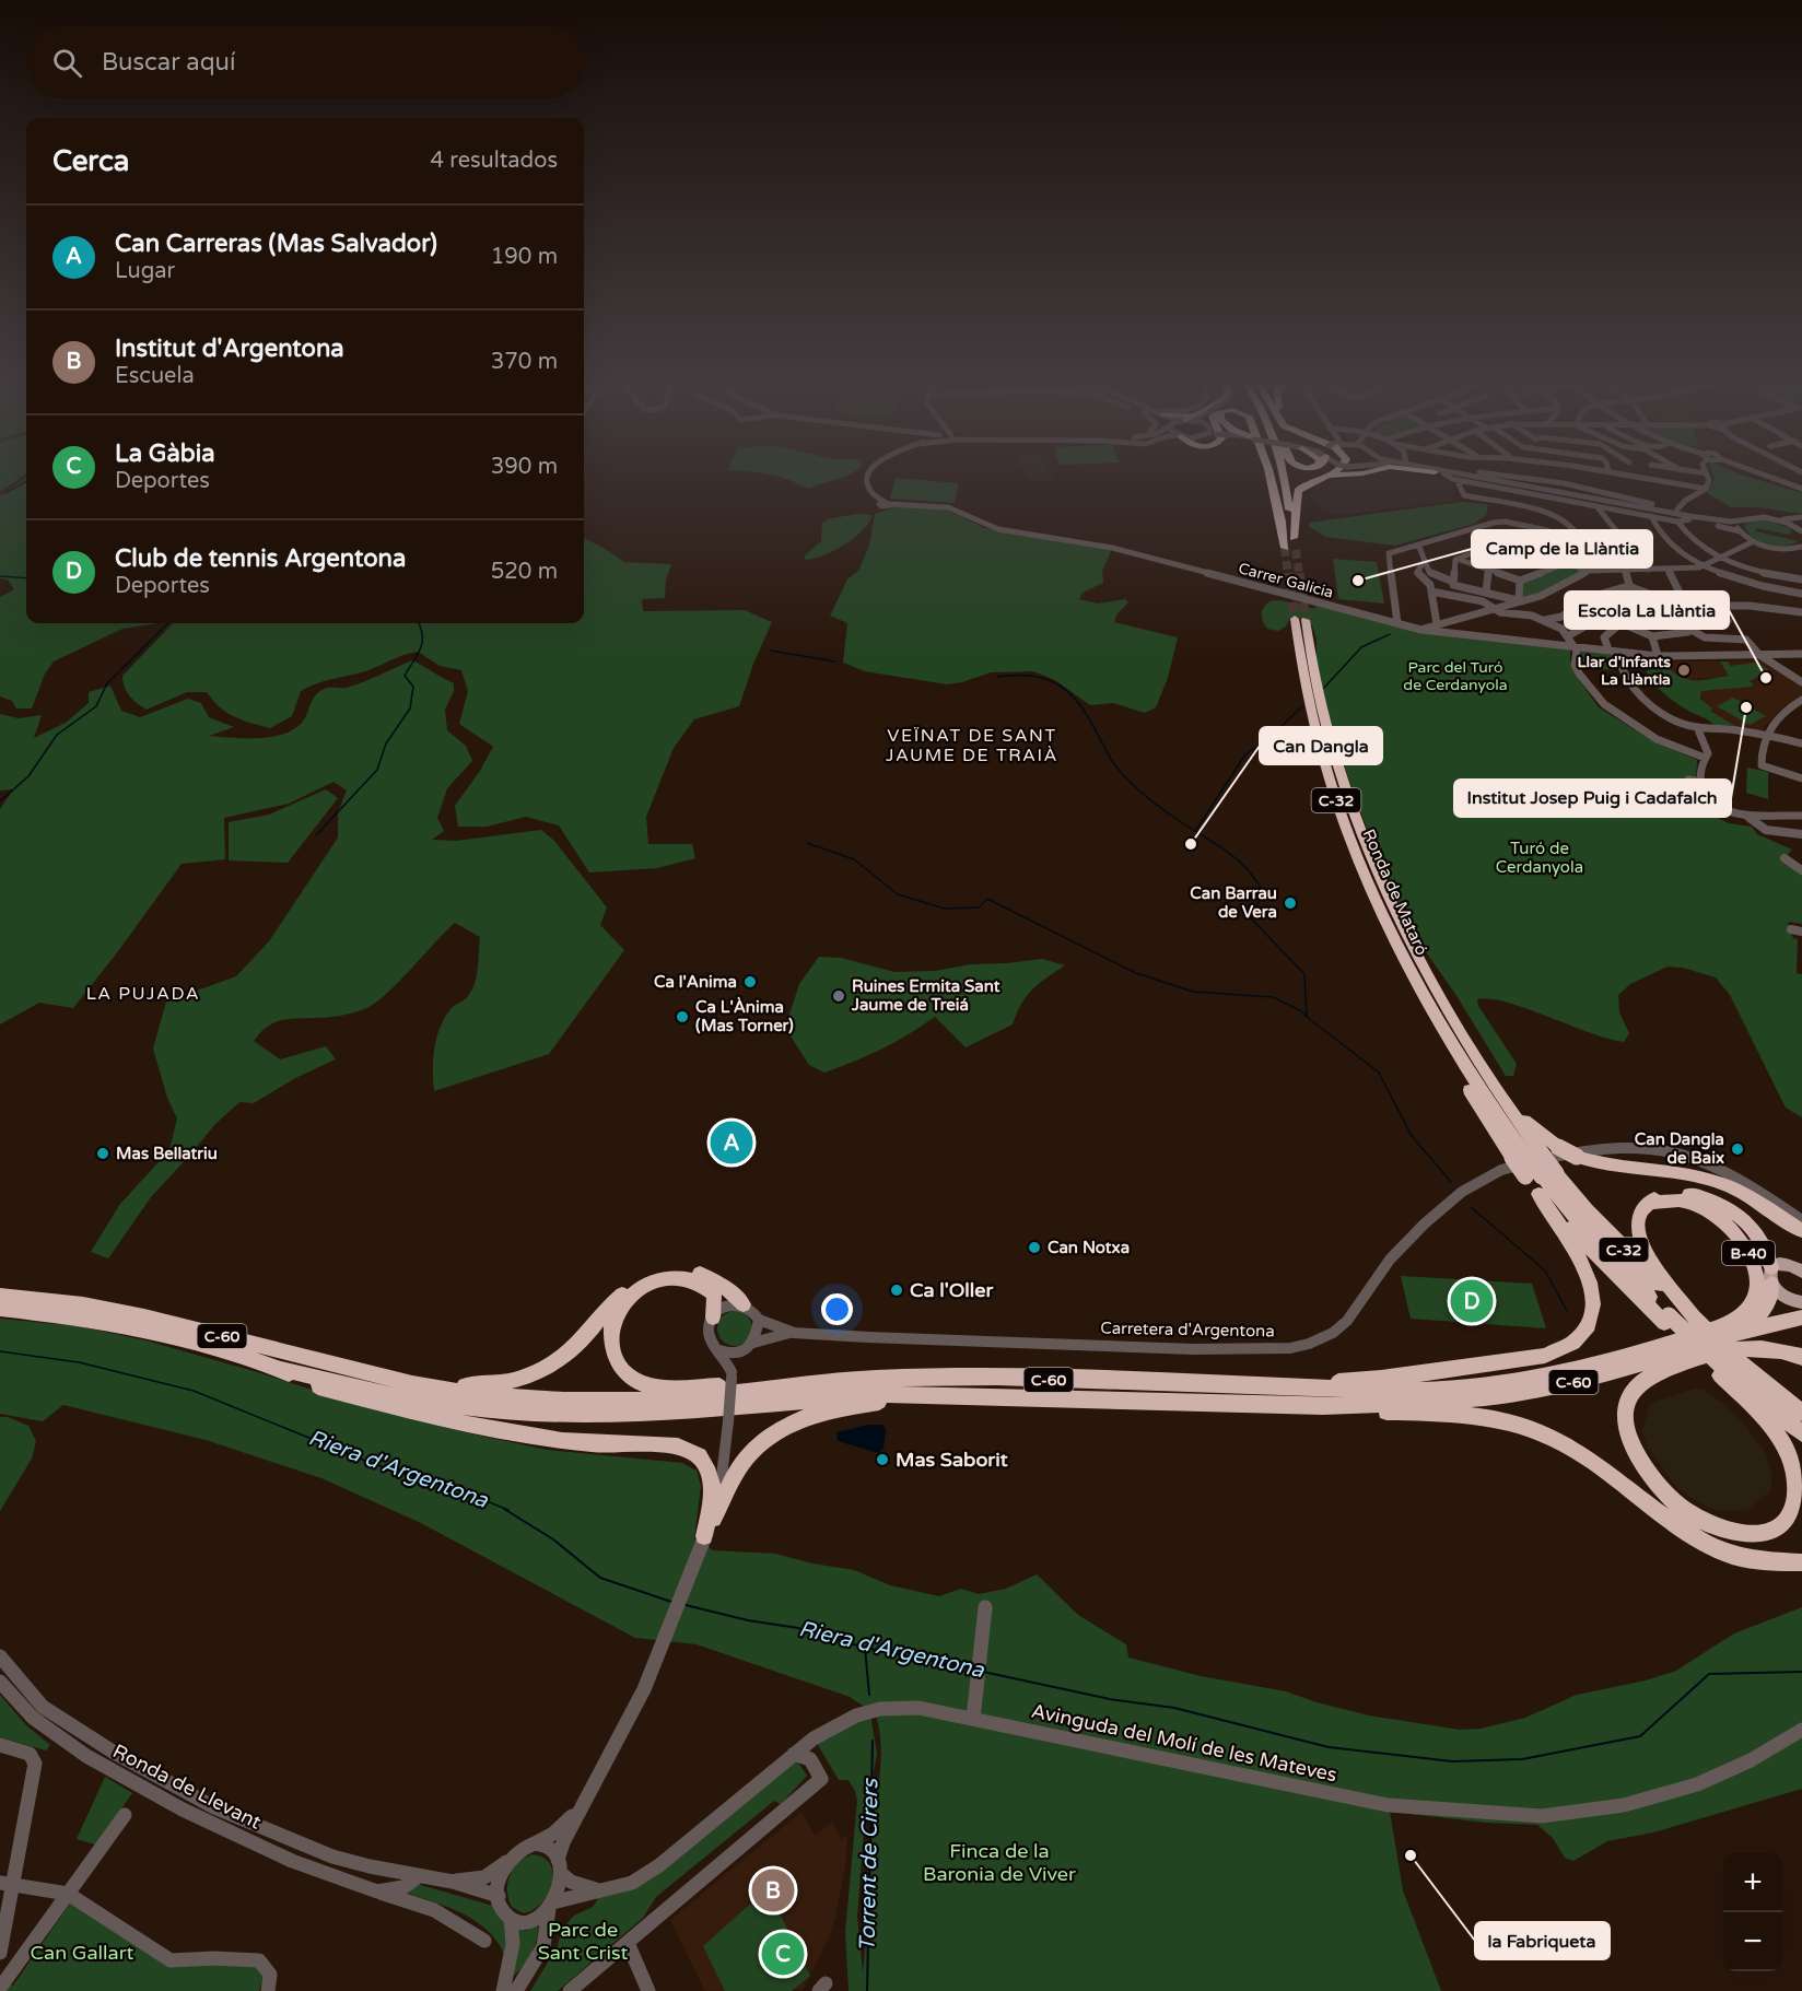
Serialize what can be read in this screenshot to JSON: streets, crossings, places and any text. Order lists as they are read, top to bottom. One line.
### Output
{"streets":{"highway":["C-32","Ronda de Mataró","B-40","C-60"],"street":["Carrer Galícia","Carretera d'Argentona","Avinguda del Molí de les Mateves","Ronda de Llevant"]},"crossings":[["C-32","B-40"],["C-32","C-60"],["B-40","C-60"]],"districts":["VEÏNAT DE SANT JAUME DE TRAIÀ","LA PUJADA"],"water":["Riera d'Argentona","Torrent de Cirers"],"parks":["Parc del Turó de Cerdanyola","Turó de Cerdanyola","Finca de la Baronia de Viver","Parc de Sant Crist","Can Gallart"],"places":["Camp de la Llàntia","Llar d'infants La Llàntia","Escola La Llàntia","Institut Josep Puig i Cadafalch","Can Dangla","Can Barrau de Vera","Ca l'Anima","Ruines Ermita Sant Jaume de Treiá","Ca L'Ànima (Mas Torner)","Can Dangla de Baix","Mas Bellatriu","Can Notxa","Ca l'Oller","Mas Saborit","la Fabriqueta"],"page":{"search":"Buscar aquí","heading":["Cerca","4 resultados"],"list":[{"mark":"A","name":"Can Carreras (Mas Salvador)","note":"Lugar","value":"190 m"},{"mark":"B","name":"Institut d'Argentona","note":"Escuela","value":"370 m"},{"mark":"C","name":"La Gàbia","note":"Deportes","value":"390 m"},{"mark":"D","name":"Club de tennis Argentona","note":"Deportes","value":"520 m"}],"pins":["A","D","B","C"],"map_buttons":["+","−"]}}
